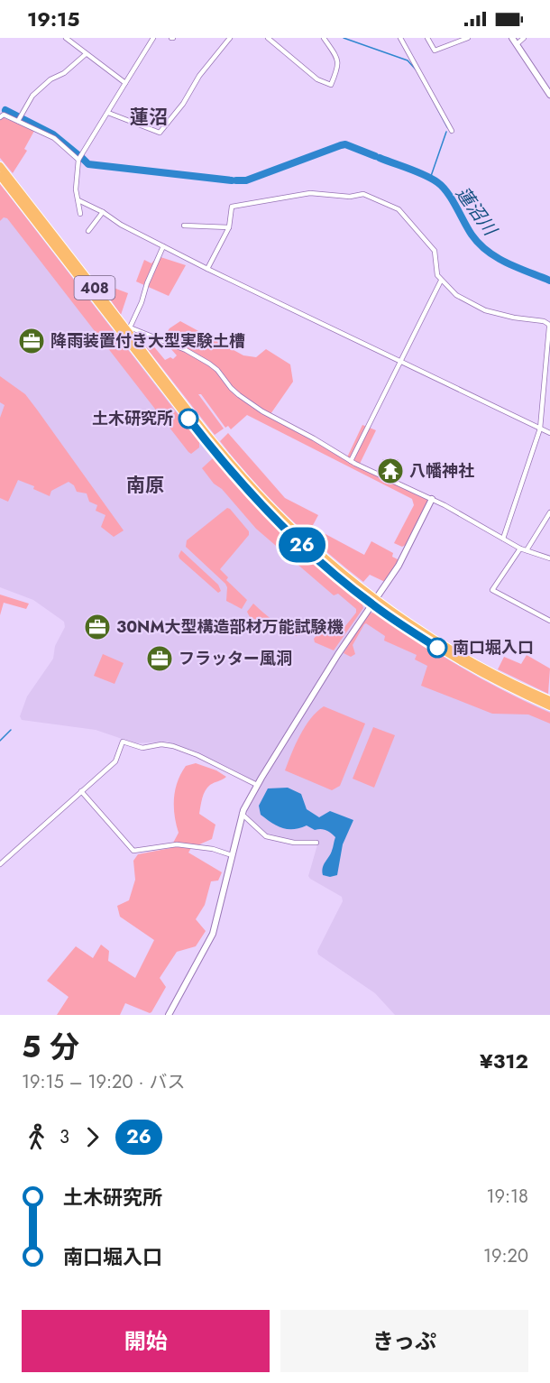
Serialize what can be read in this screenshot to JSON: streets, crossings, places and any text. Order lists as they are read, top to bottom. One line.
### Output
{"streets":{"highway":["408"]},"districts":["蓮沼","南原"],"water":["蓮沼川"],"places":{"office":["降雨装置付き大型実験土槽","30NM大型構造部材万能試験機","フラッター風洞"],"other":["土木研究所","南口堀入口"],"temple":["八幡神社"]},"lines":["bus line 26"],"page":{"status":"19:15","on_map":"26","heading":["5 分","19:15 – 19:20 · バス","¥312"],"legs":["3","26"],"list":[{"name":"土木研究所","value":"19:18"},{"name":"南口堀入口","value":"19:20"}],"buttons":["開始","きっぷ"]}}
